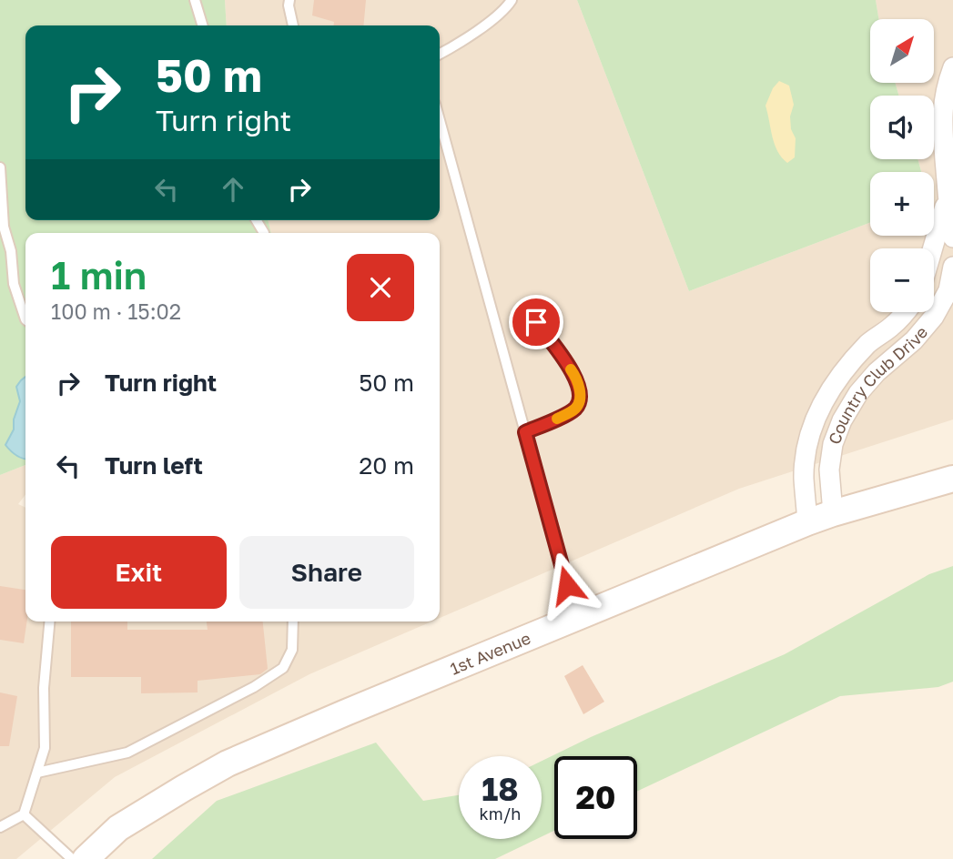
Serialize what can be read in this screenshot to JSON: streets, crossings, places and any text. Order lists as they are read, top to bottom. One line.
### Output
{"streets":{"main road":["1st Avenue"],"street":["Country Club Drive"]},"crossings":[["Country Club Drive","1st Avenue"]],"north":"top right","page":{"map_buttons":["+","−"],"turn":["50 m","Turn right"],"heading":["1 min","100 m · 15:02"],"list":[{"name":"Turn right","value":"50 m"},{"name":"Turn left","value":"20 m"}],"buttons":["Exit","Share"],"speed":"18 km/h","limit":"20"}}
